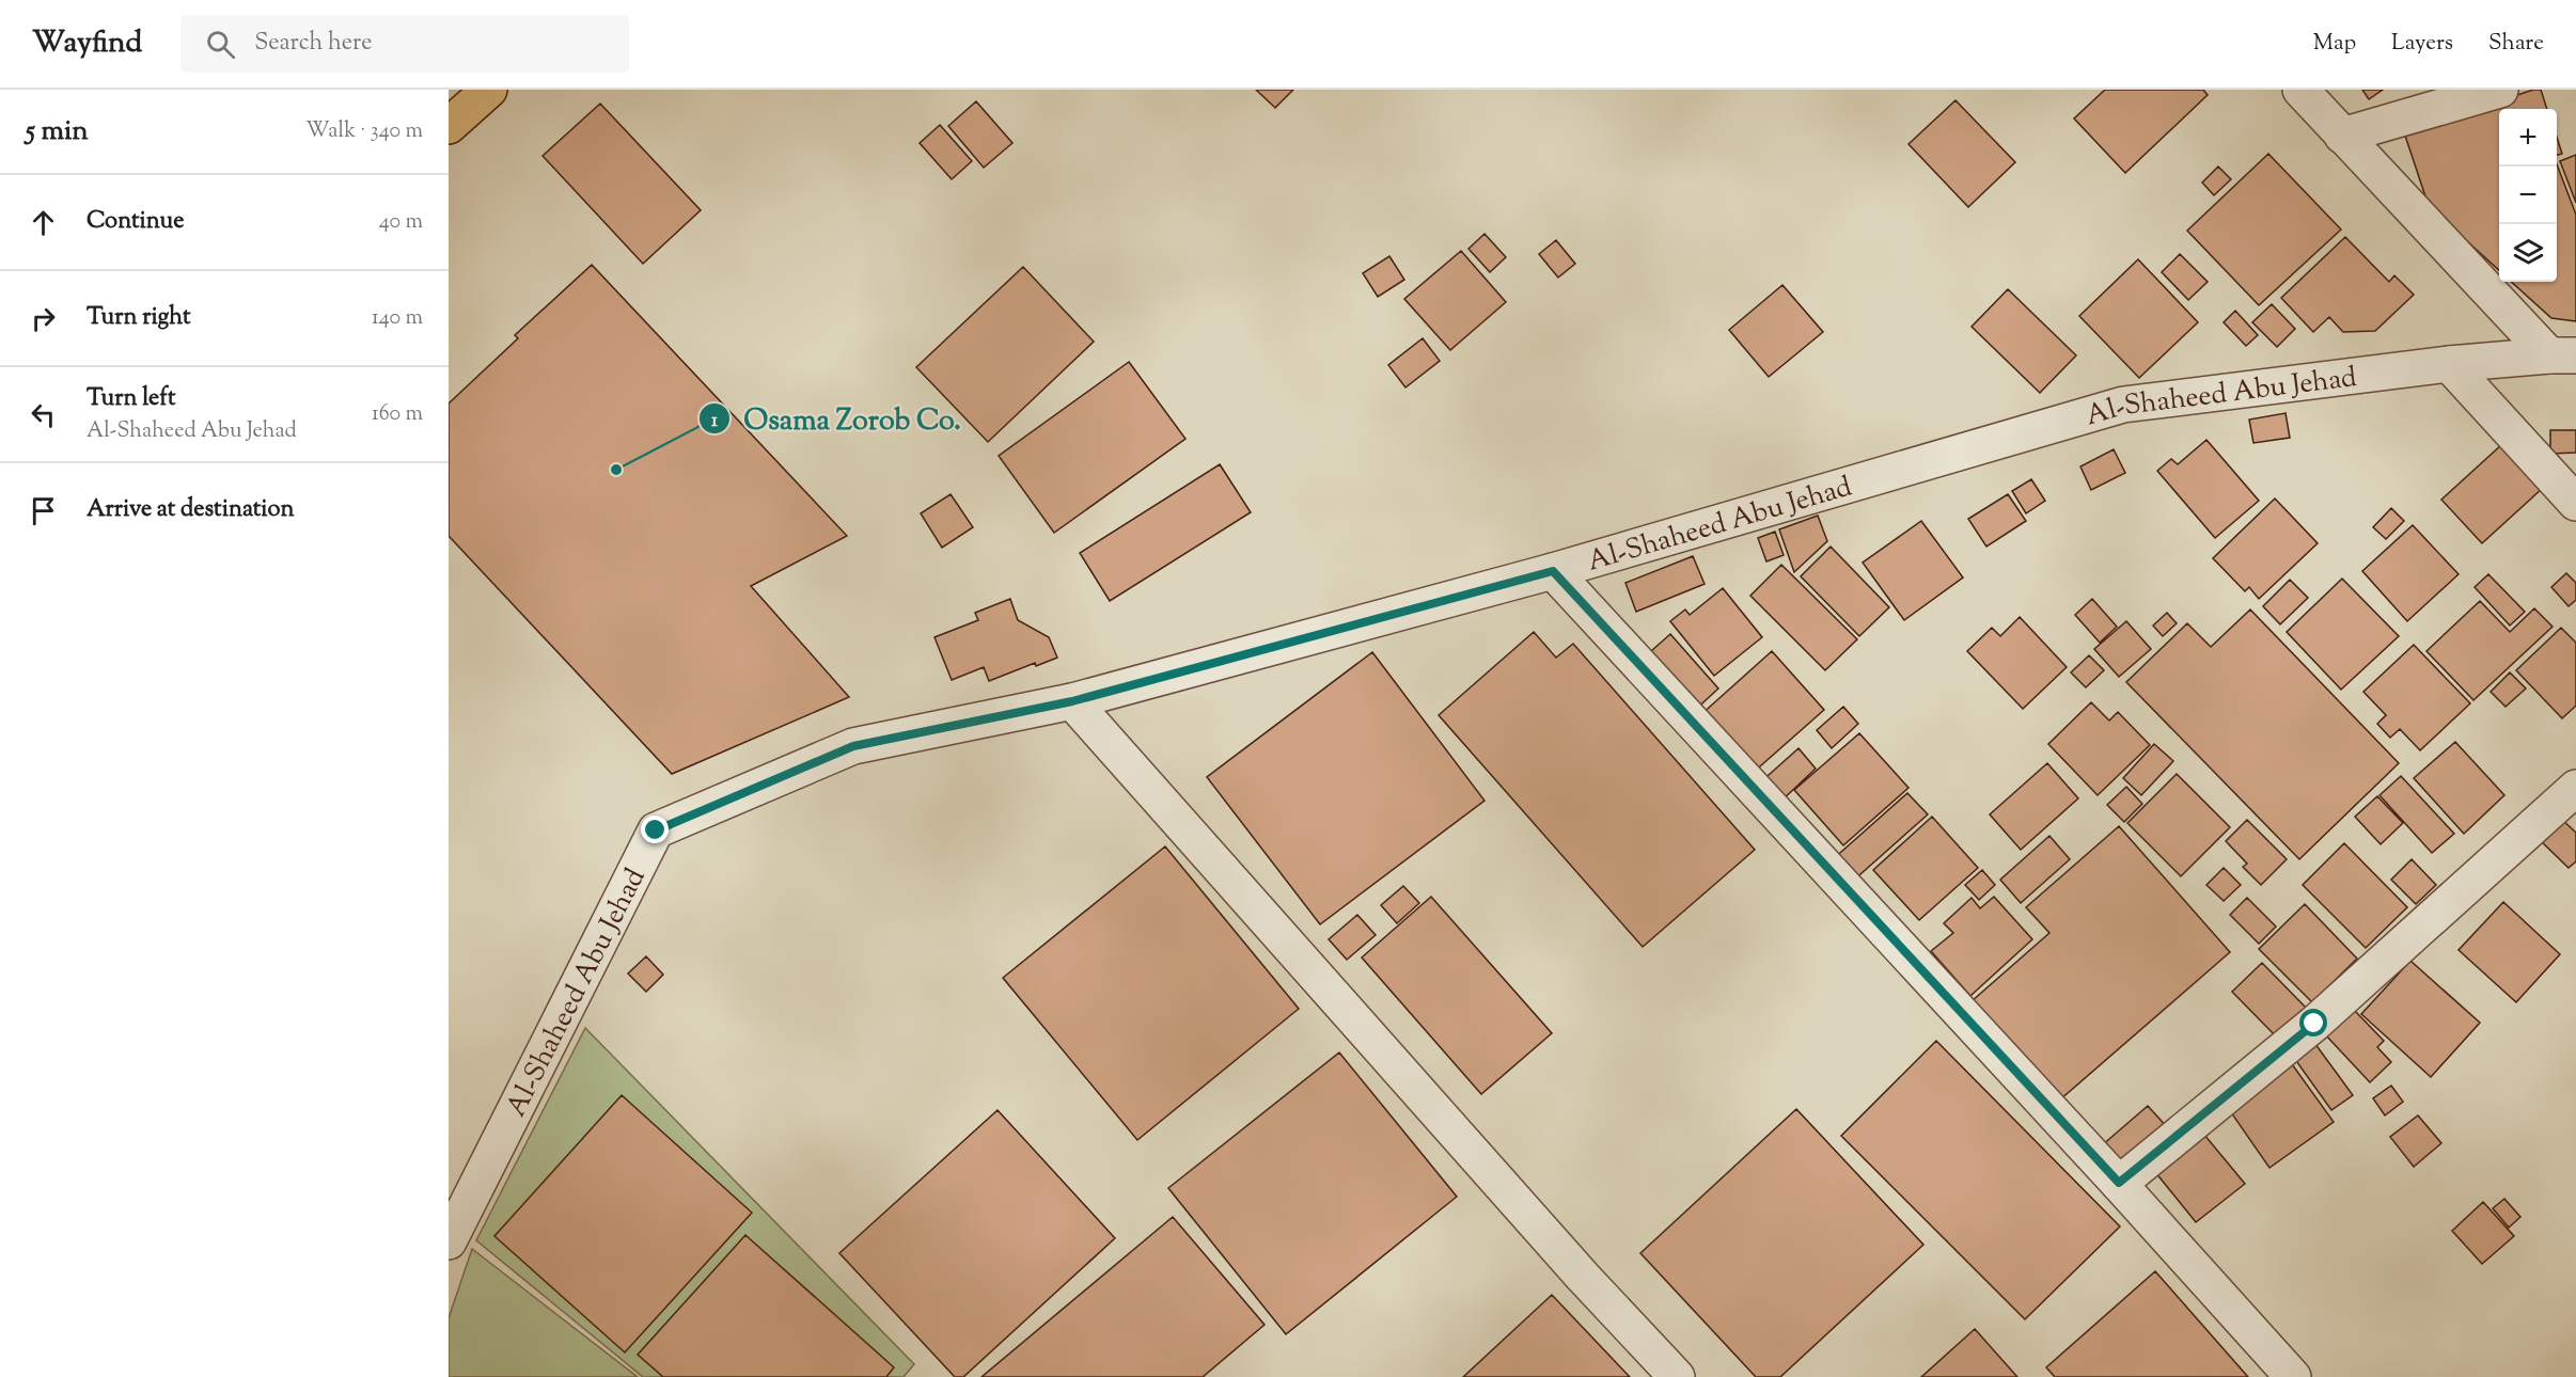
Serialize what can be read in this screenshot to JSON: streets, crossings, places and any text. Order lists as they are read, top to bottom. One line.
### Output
{"streets":{"street":["Al-Shaheed Abu Jehad"]},"places":["Osama Zorob Co."],"page":{"header":"Wayfind","search":"Search here","nav":["Map","Layers","Share"],"heading":["5 min","Walk · 340 m"],"map_buttons":["+","−"],"list":[["Continue","40 m"],["Turn right","140 m"],["Turn left","Al-Shaheed Abu Jehad","160 m"],"Arrive at destination"]}}
